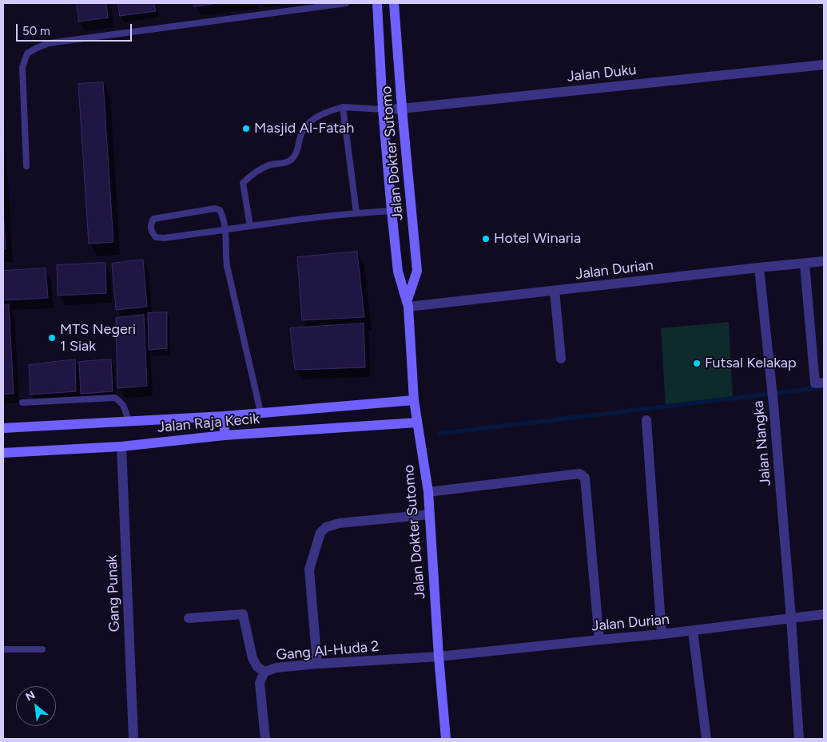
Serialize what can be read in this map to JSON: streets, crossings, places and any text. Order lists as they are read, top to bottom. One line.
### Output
{"streets":{"main road":["Jalan Dokter Sutomo","Jalan Raja Kecik"],"street":["Jalan Duku","Jalan Durian","Jalan Nangka","Gang Punak","Gang Al-Huda 2"]},"crossings":[["Jalan Duku","Jalan Dokter Sutomo"],["Jalan Dokter Sutomo","Jalan Durian"],["Jalan Dokter Sutomo","Jalan Raja Kecik"],["Jalan Dokter Sutomo","Gang Al-Huda 2"],["Jalan Durian","Jalan Nangka"],["Jalan Durian","Gang Al-Huda 2"],["Jalan Raja Kecik","Gang Punak"]],"places":["Masjid Al-Fatah","Hotel Winaria","MTS Negeri 1 Siak","Futsal Kelakap"],"scale_bar":"50 m","north":"top left"}
